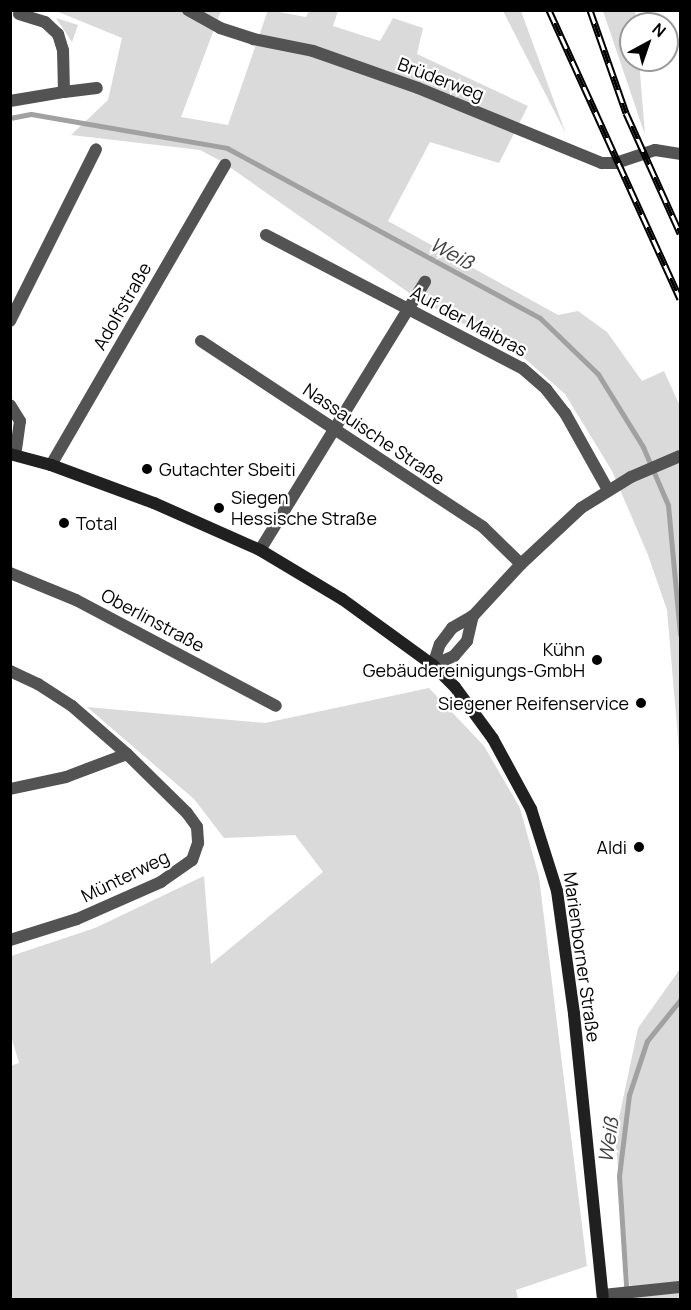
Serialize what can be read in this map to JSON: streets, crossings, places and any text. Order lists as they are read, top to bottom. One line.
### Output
{"streets":{"main road":["Marienborner Straße"],"street":["Brüderweg","Adolfstraße","Auf der Maibras","Nassauische Straße","Oberlinstraße","Münterweg"]},"crossings":[["Adolfstraße","Marienborner Straße"]],"water":["Weiß"],"places":["Gutachter Sbeiti","Siegen Hessische Straße","Total","Kühn Gebäudereinigungs-GmbH","Siegener Reifenservice","Aldi"],"north":"top right"}
